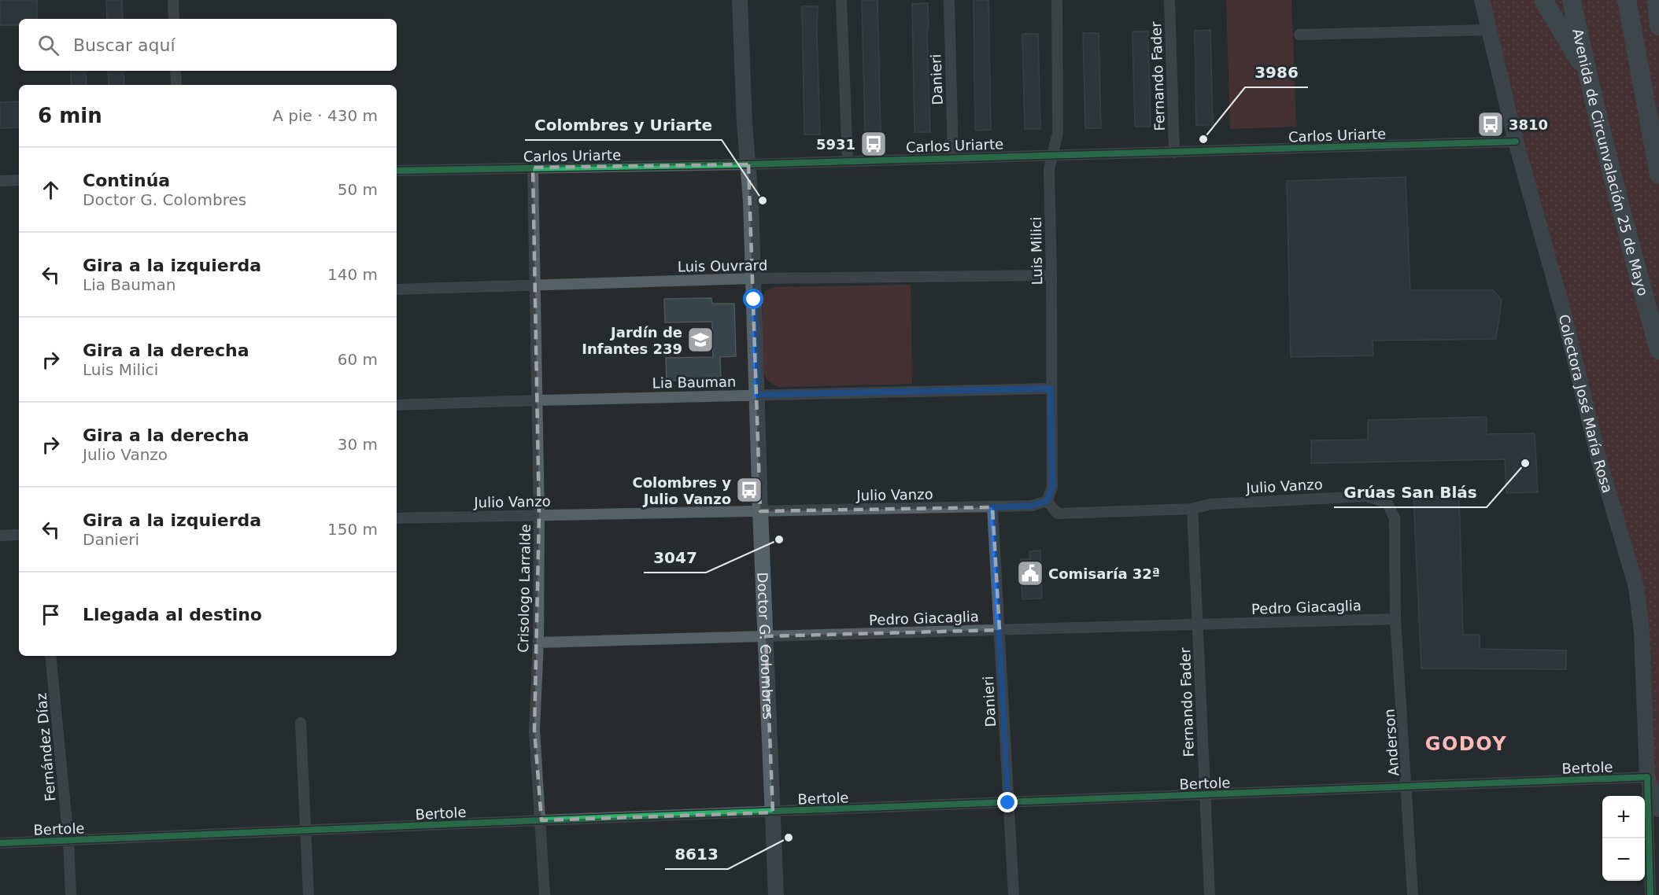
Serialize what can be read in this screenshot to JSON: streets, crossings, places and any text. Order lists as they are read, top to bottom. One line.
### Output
{"streets":{"highway":["Avenida de Circunvalación 25 de Mayo"],"street":["Fernando Fader","Danieri","Carlos Uriarte","Luis Milici","Luis Ouvrard","Lia Bauman","Colectora José María Rosa","Julio Vanzo","Crisologo Larralde","Pedro Giacaglia","Doctor G. Colombres","Anderson","Fernández Díaz","Bertole"]},"crossings":[["Fernando Fader","Carlos Uriarte"],["Fernando Fader","Julio Vanzo"],["Fernando Fader","Pedro Giacaglia"],["Fernando Fader","Bertole"],["Danieri","Carlos Uriarte"],["Danieri","Julio Vanzo"],["Danieri","Pedro Giacaglia"],["Danieri","Bertole"],["Carlos Uriarte","Luis Milici"],["Carlos Uriarte","Colectora José María Rosa"],["Carlos Uriarte","Crisologo Larralde"],["Carlos Uriarte","Doctor G. Colombres"],["Luis Milici","Luis Ouvrard"],["Luis Milici","Lia Bauman"],["Luis Milici","Julio Vanzo"],["Luis Ouvrard","Crisologo Larralde"],["Luis Ouvrard","Doctor G. Colombres"],["Lia Bauman","Crisologo Larralde"],["Lia Bauman","Doctor G. Colombres"],["Colectora José María Rosa","Bertole"],["Julio Vanzo","Crisologo Larralde"],["Julio Vanzo","Doctor G. Colombres"],["Julio Vanzo","Anderson"],["Crisologo Larralde","Pedro Giacaglia"],["Crisologo Larralde","Bertole"],["Pedro Giacaglia","Doctor G. Colombres"],["Pedro Giacaglia","Anderson"],["Doctor G. Colombres","Bertole"],["Anderson","Bertole"],["Fernández Díaz","Bertole"]],"districts":["GODOY"],"places":{"bus stop":["3810","5931","Colombres y Julio Vanzo"],"other":["3986","Colombres y Uriarte","Grúas San Blás","3047","8613"],"school or university":["Jardín de Infantes 239"],"public building":["Comisaría 32ª"]},"page":{"search":"Buscar aquí","heading":["6 min","A pie · 430 m"],"list":[["Continúa","Doctor G. Colombres","50 m"],["Gira a la izquierda","Lia Bauman","140 m"],["Gira a la derecha","Luis Milici","60 m"],["Gira a la derecha","Julio Vanzo","30 m"],["Gira a la izquierda","Danieri","150 m"],"Llegada al destino"],"map_buttons":["+","−"]}}
